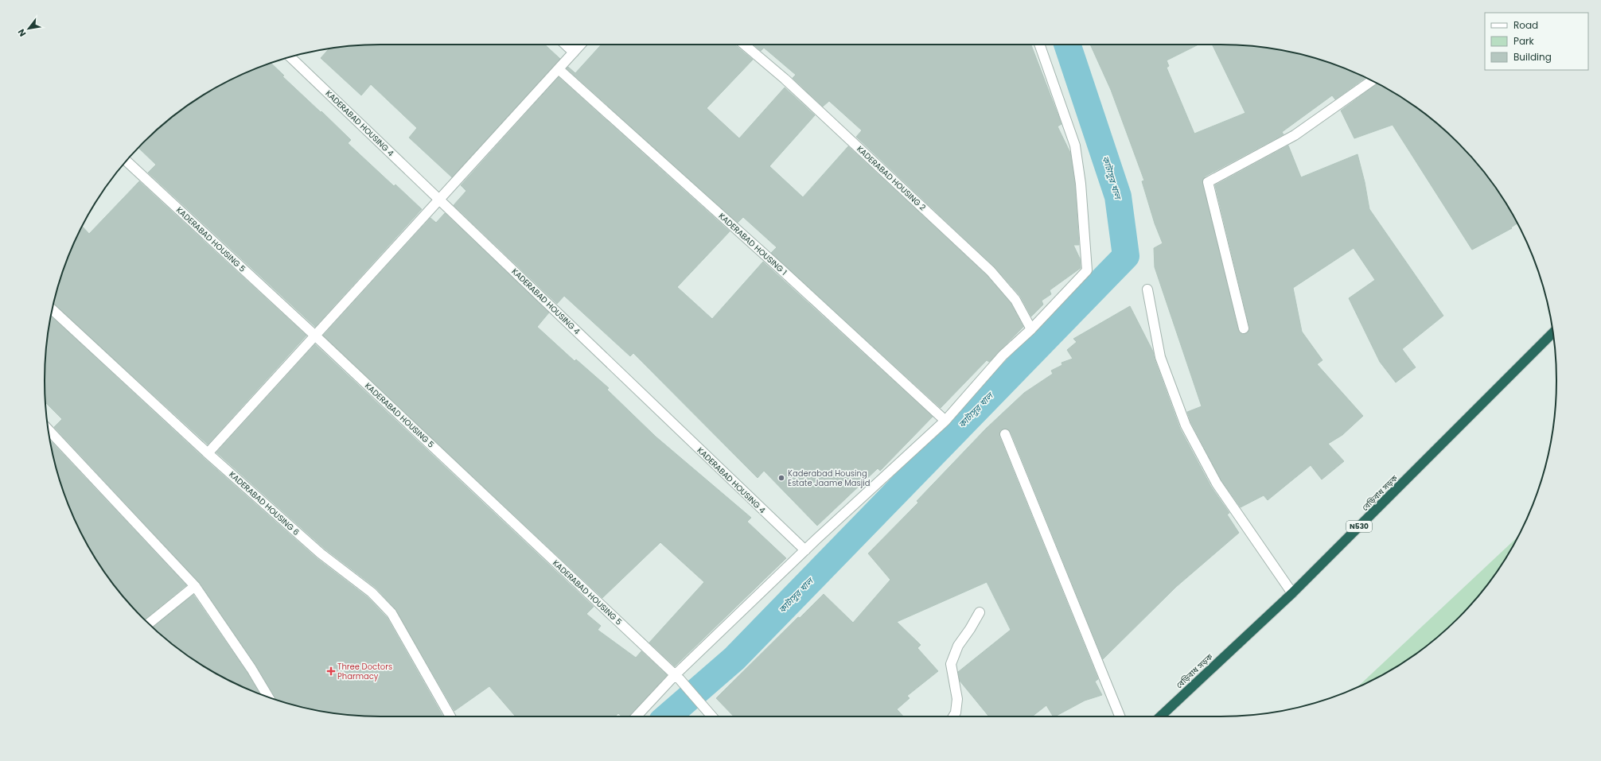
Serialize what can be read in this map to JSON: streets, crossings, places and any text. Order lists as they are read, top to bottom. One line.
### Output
{"streets":{"highway":["বেড়িবাধ সড়ক","N530"],"street":["KADERABAD HOUSING 4","KADERABAD HOUSING 2","KADERABAD HOUSING 5","KADERABAD HOUSING 1","KADERABAD HOUSING 6"]},"water":["কাটাসুর খাল"],"places":{"other":["Kaderabad Housing Estate Jaame Masjid"],"health":["Three Doctors Pharmacy"]},"legend":["Road","Park","Building"],"north":"bottom left"}
